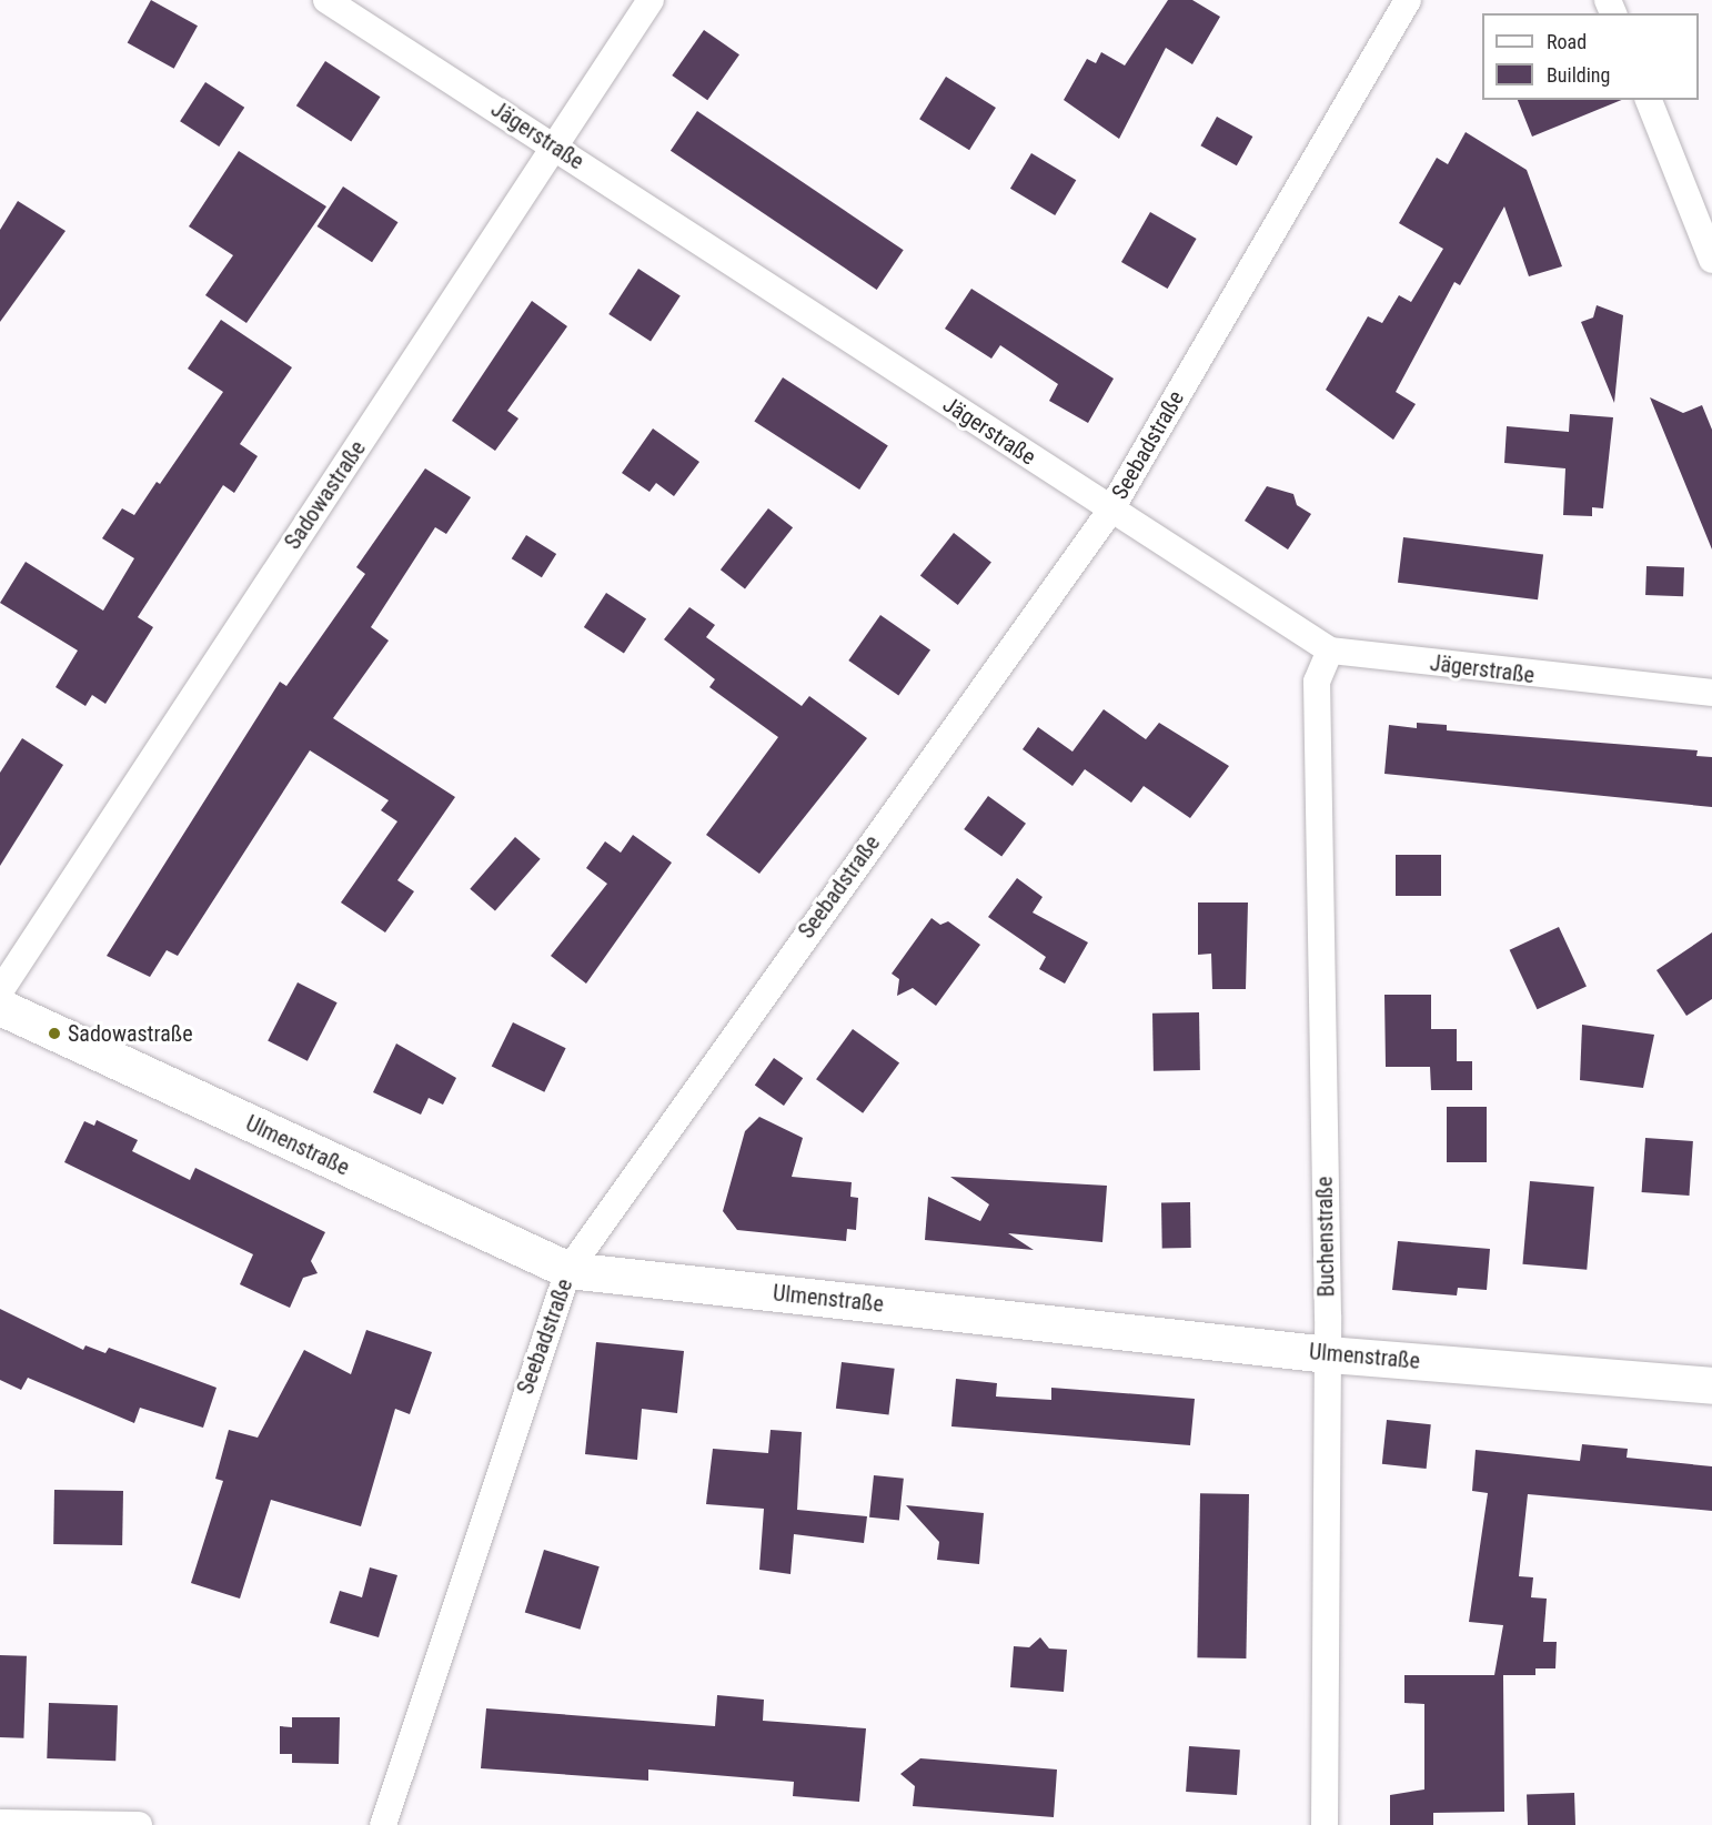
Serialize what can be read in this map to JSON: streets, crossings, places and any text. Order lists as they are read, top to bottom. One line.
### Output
{"streets":{"street":["Jägerstraße","Seebadstraße","Sadowastraße","Ulmenstraße","Buchenstraße"]},"crossings":[["Jägerstraße","Seebadstraße"],["Jägerstraße","Sadowastraße"],["Jägerstraße","Buchenstraße"],["Seebadstraße","Ulmenstraße"],["Ulmenstraße","Buchenstraße"]],"places":["Sadowastraße"],"legend":["Road","Building"]}
